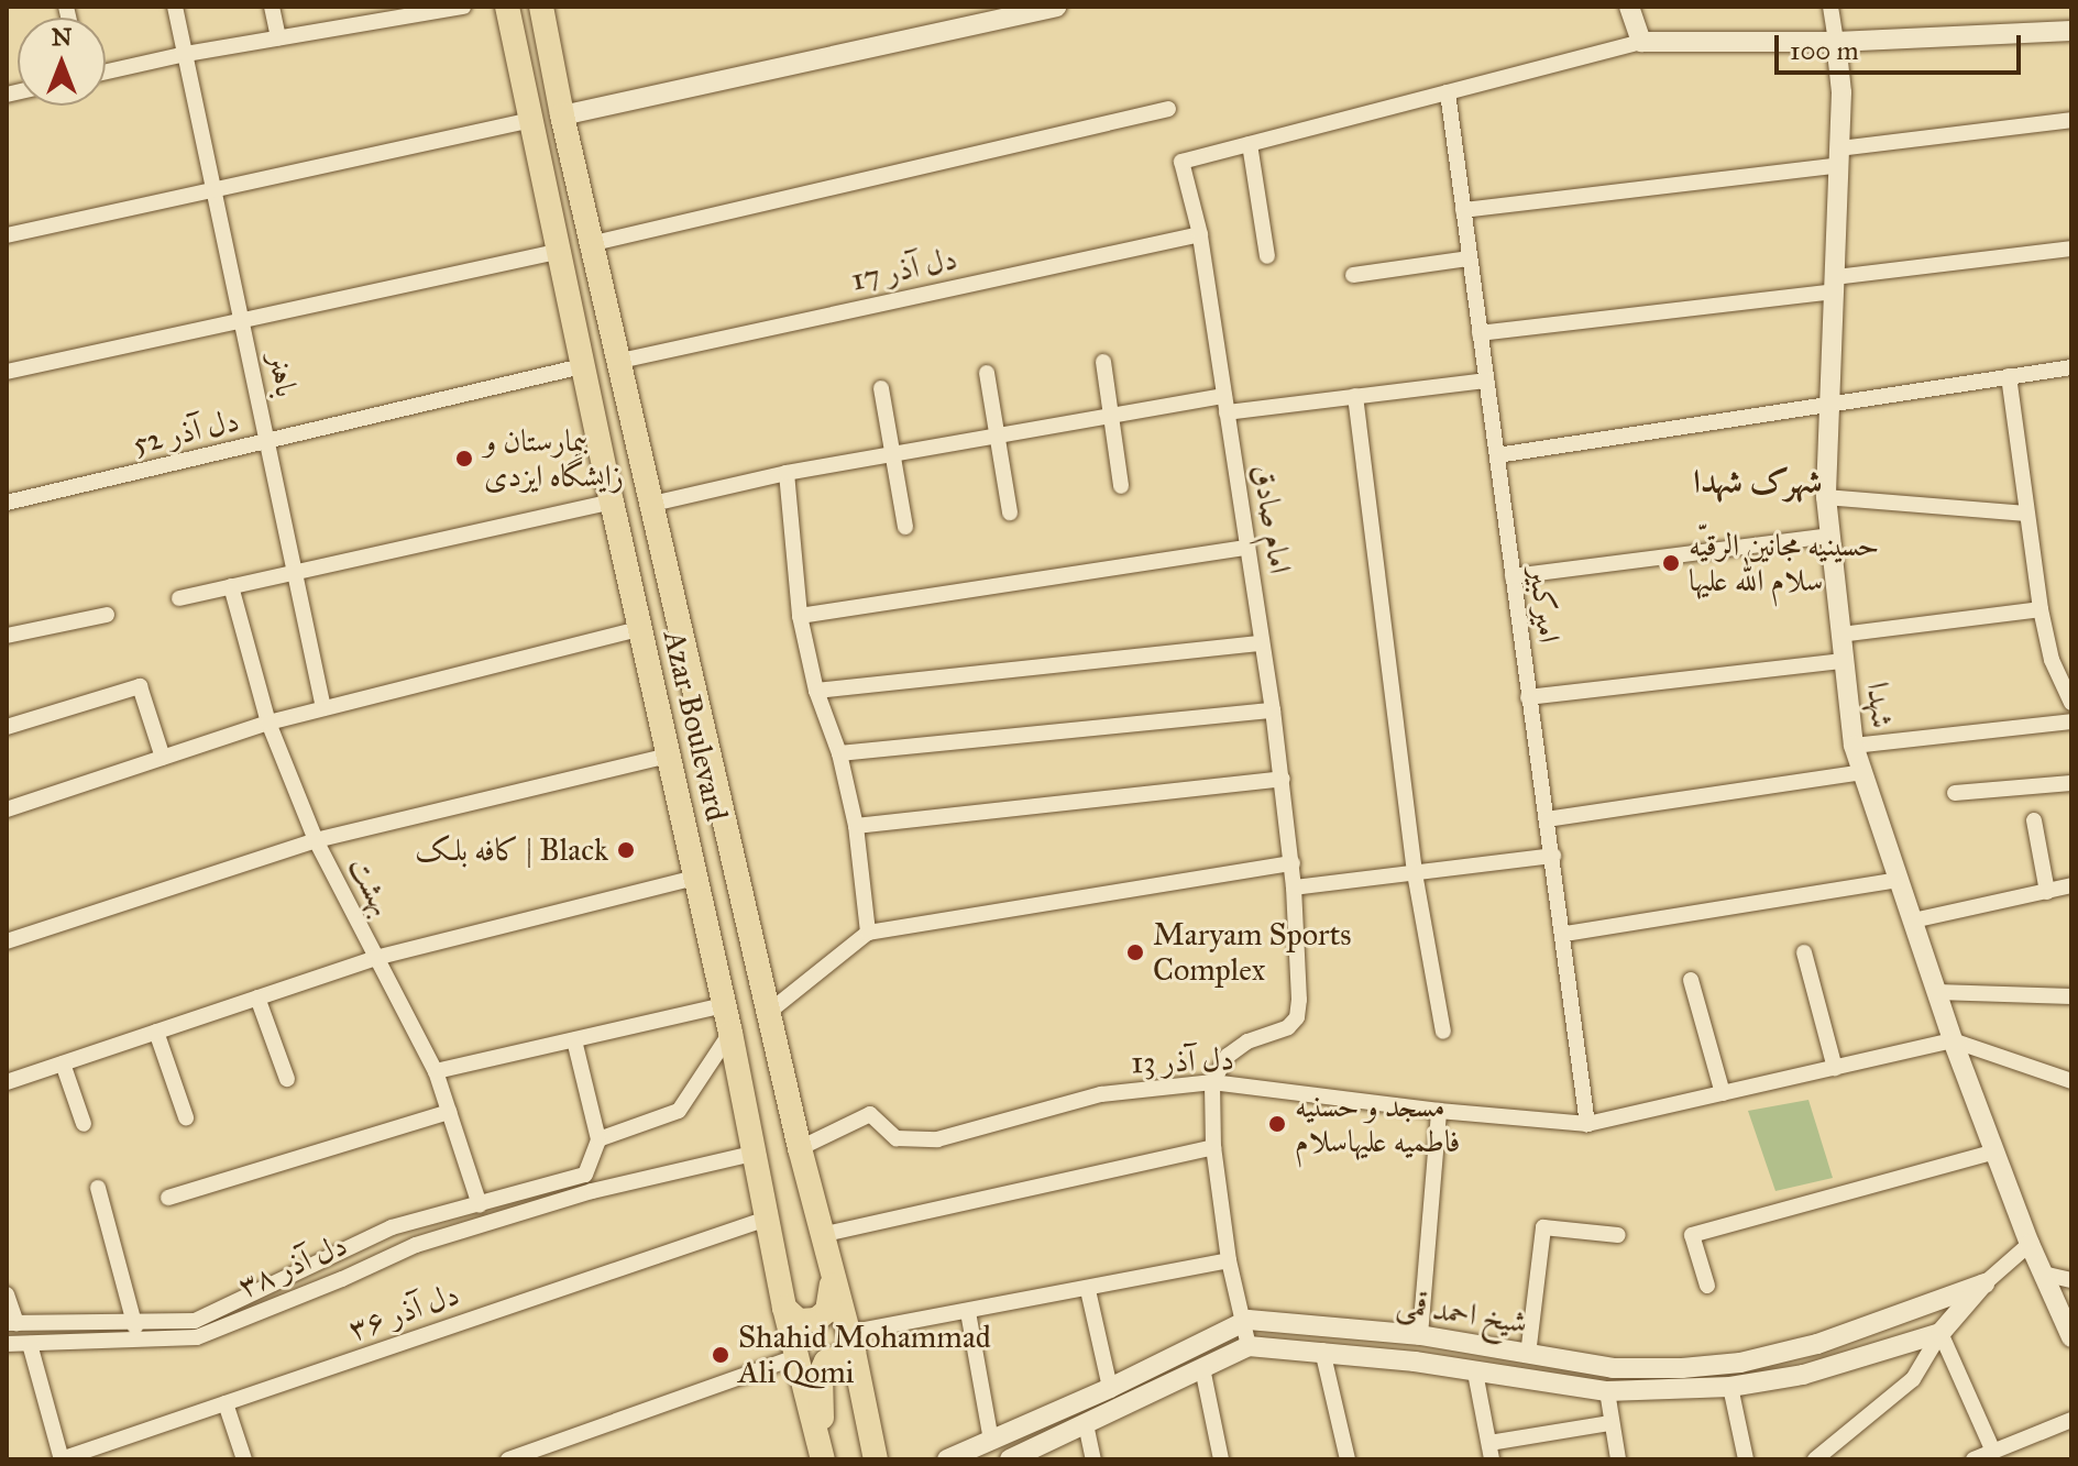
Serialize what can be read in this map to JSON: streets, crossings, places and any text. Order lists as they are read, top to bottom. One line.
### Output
{"streets":{"main road":["Azar Boulevard"],"street":["دل آذر 17","باهنر","دل آذر 52","امام صادق","امیرکبیر","شهدا","بهشت","دل آذر 13","دل آذر ۳۸","دل آذر ۳۶","شیخ احمد قمی"]},"crossings":[["دل آذر 17","امام صادق"],["دل آذر 17","Azar Boulevard"],["باهنر","دل آذر 52"],["دل آذر 52","Azar Boulevard"],["امام صادق","دل آذر 13"],["امیرکبیر","دل آذر 13"],["شهدا","دل آذر 13"],["شهدا","شیخ احمد قمی"],["Azar Boulevard","دل آذر 13"],["Azar Boulevard","دل آذر ۳۸"],["Azar Boulevard","دل آذر ۳۶"],["بهشت","دل آذر ۳۸"]],"districts":["شهرک شهدا"],"places":["بیمارستان و زایشگاه ایزدی","حسینیه مجانین الرقیّه سلام الله علیها","کافه بلک | Black","Maryam Sports Complex","مسجد و حسنیه فاطمیه علیهاسلام","Shahid Mohammad Ali Qomi"],"scale_bar":"100 m","north":"top"}
